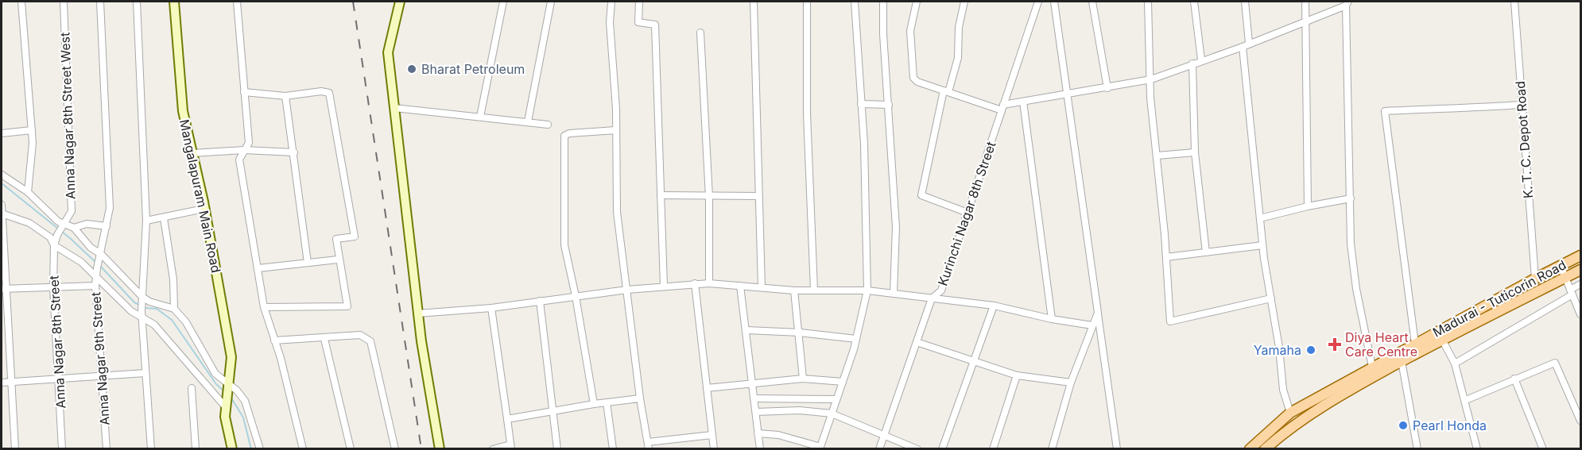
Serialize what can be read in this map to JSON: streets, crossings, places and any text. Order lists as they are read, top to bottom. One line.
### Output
{"streets":{"main road":["Madurai - Tuticorin Road"],"street":["Anna Nagar 8th Street West","K. T. C. Depot Road","Mangalapuram Main Road","Kurinchi Nagar 8th Street","Anna Nagar 8th Street","Anna Nagar 9th Street"]},"crossings":[["Anna Nagar 8th Street West","Anna Nagar 8th Street"],["K. T. C. Depot Road","Madurai - Tuticorin Road"]],"places":{"other":["Bharat Petroleum","Yamaha","Pearl Honda"],"health":["Diya Heart Care Centre"]}}
